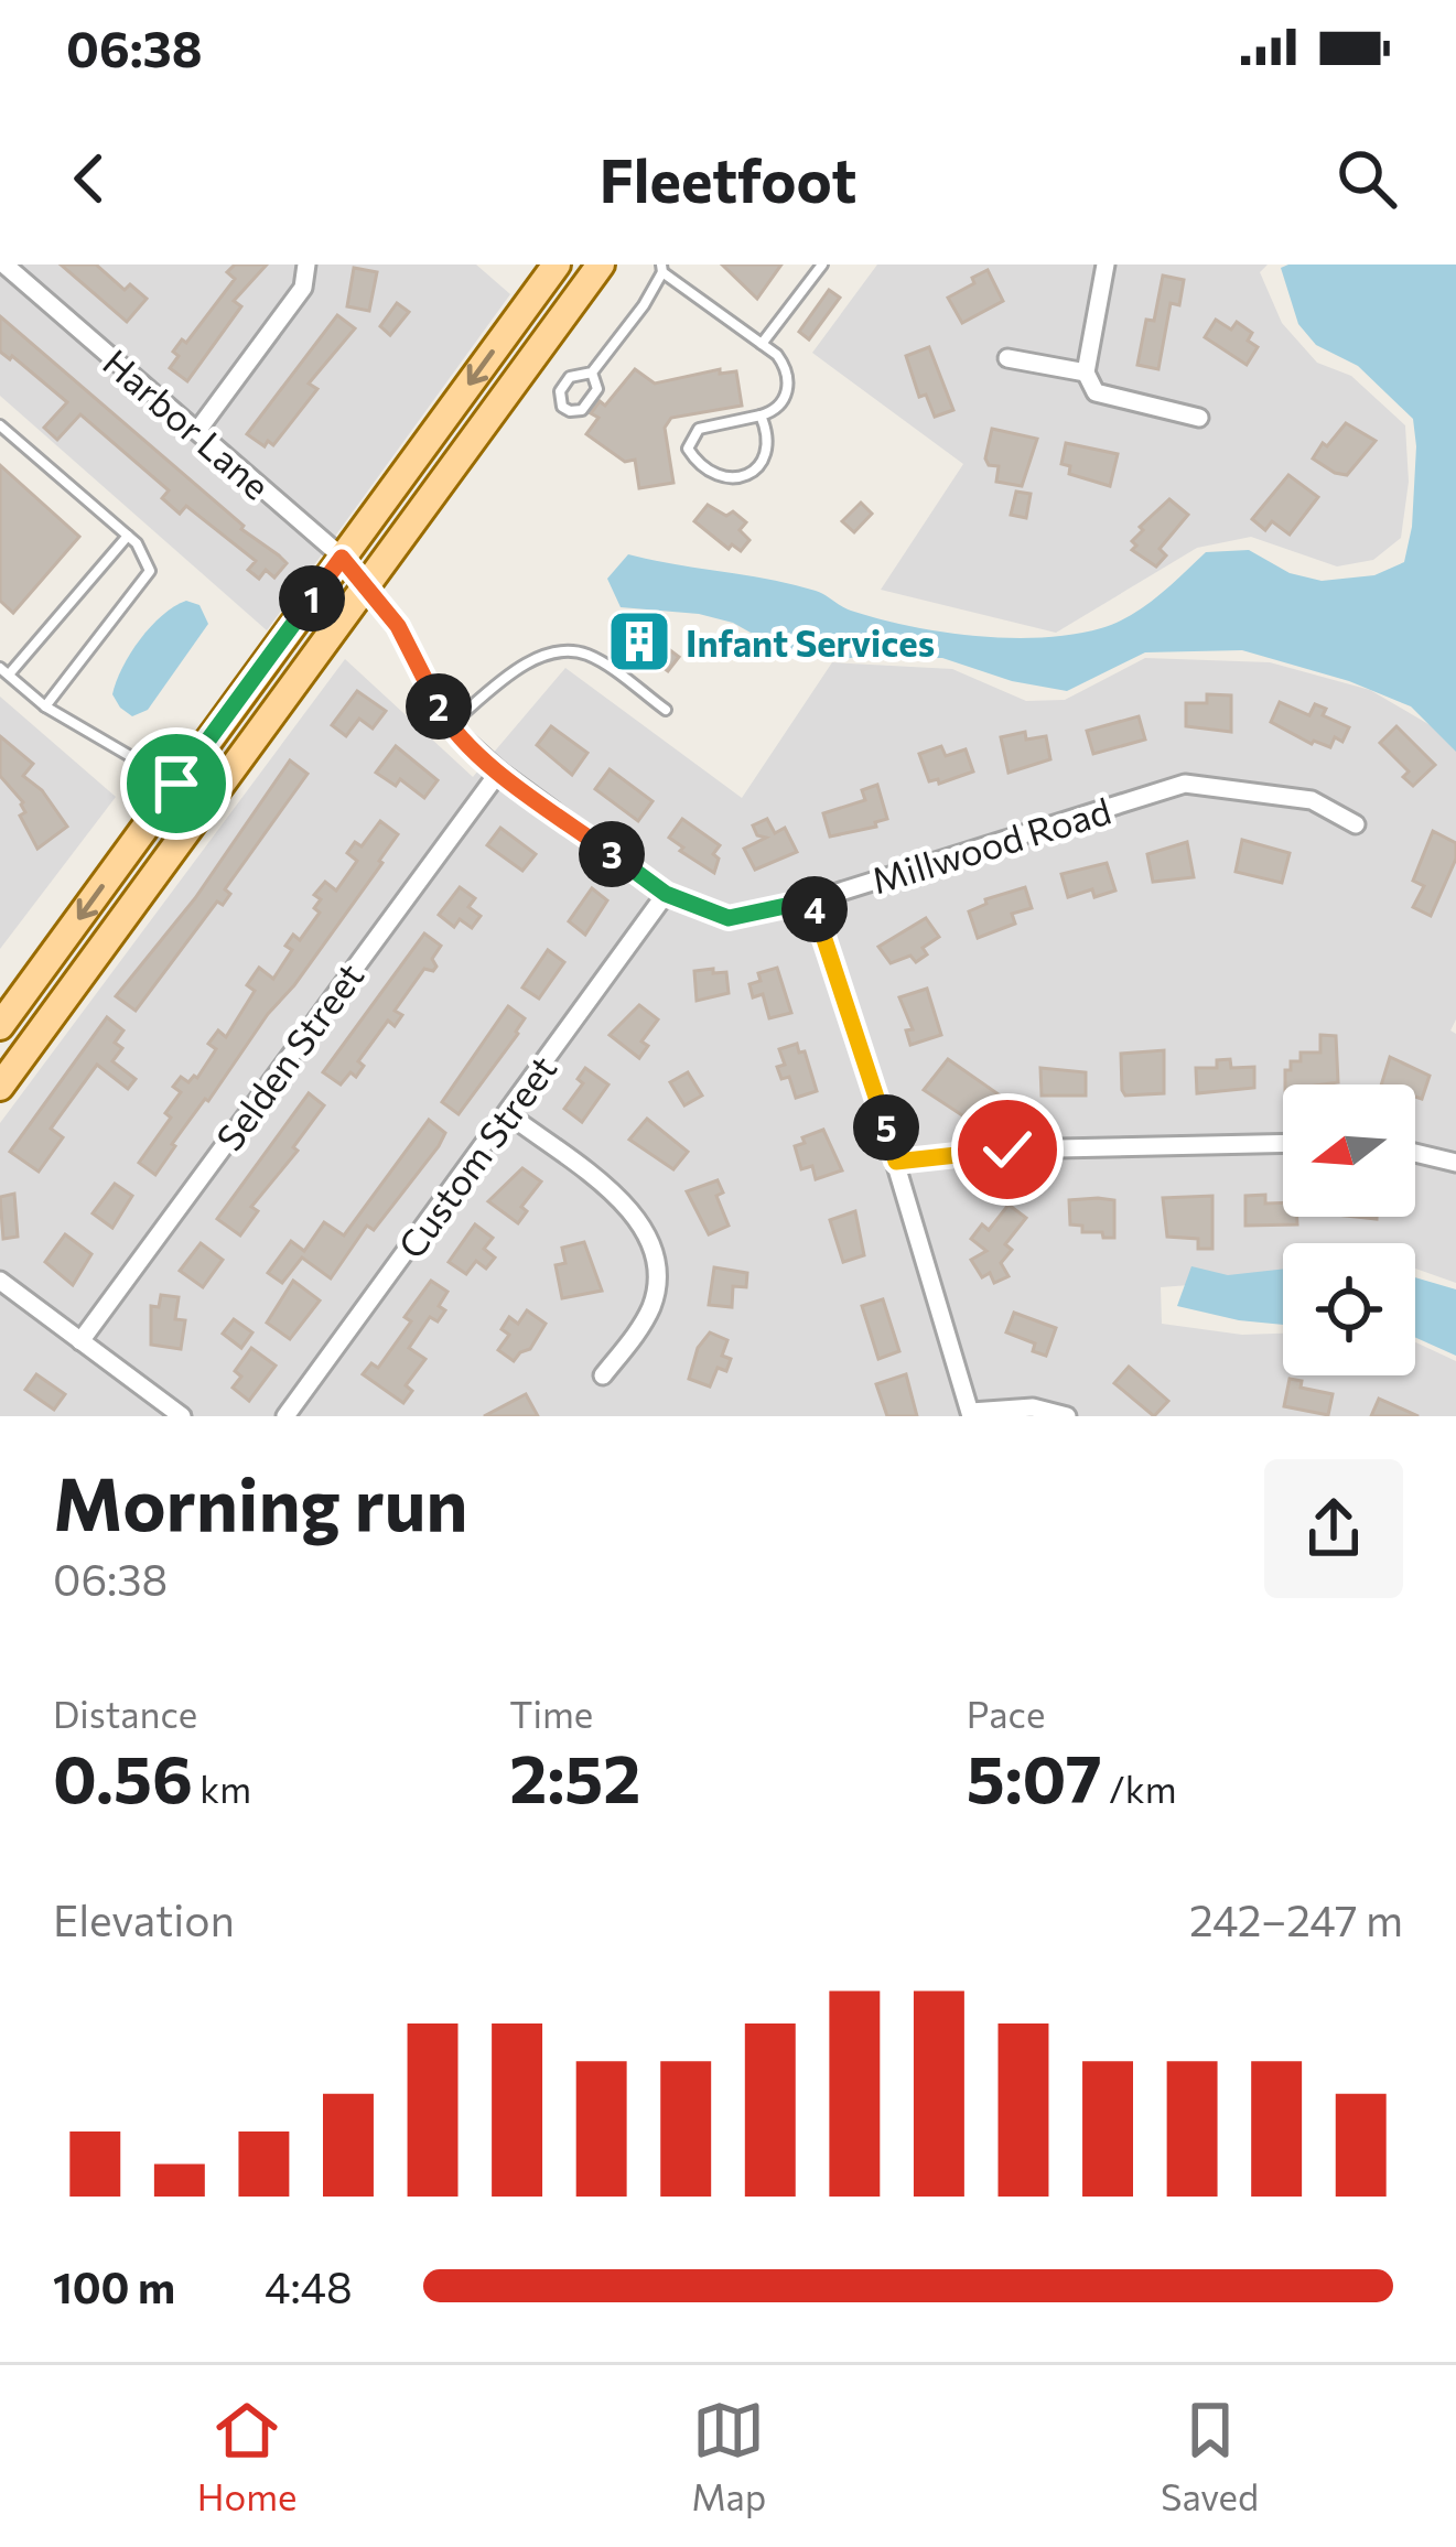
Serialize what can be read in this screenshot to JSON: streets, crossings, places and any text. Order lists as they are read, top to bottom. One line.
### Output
{"streets":{"street":["Harbor Lane","Millwood Road","Selden Street","Custom Street"]},"crossings":[["Harbor Lane","Millwood Road"],["Millwood Road","Selden Street"],["Millwood Road","Custom Street"]],"places":{"building":["Infant Services"]},"north":"left","page":{"status":"06:38","header":"Fleetfoot","pins":["1","2","3","4","5"],"heading":["Morning run","06:38"],"stats":[["Distance","0.56 km"],["Time","2:52"],["Pace","5:07 /km"]],"chart":["Elevation","242–247 m"],"list":[{"name":"100 m","note":"4:48"}],"tabs":["Home","Map","Saved"]}}
